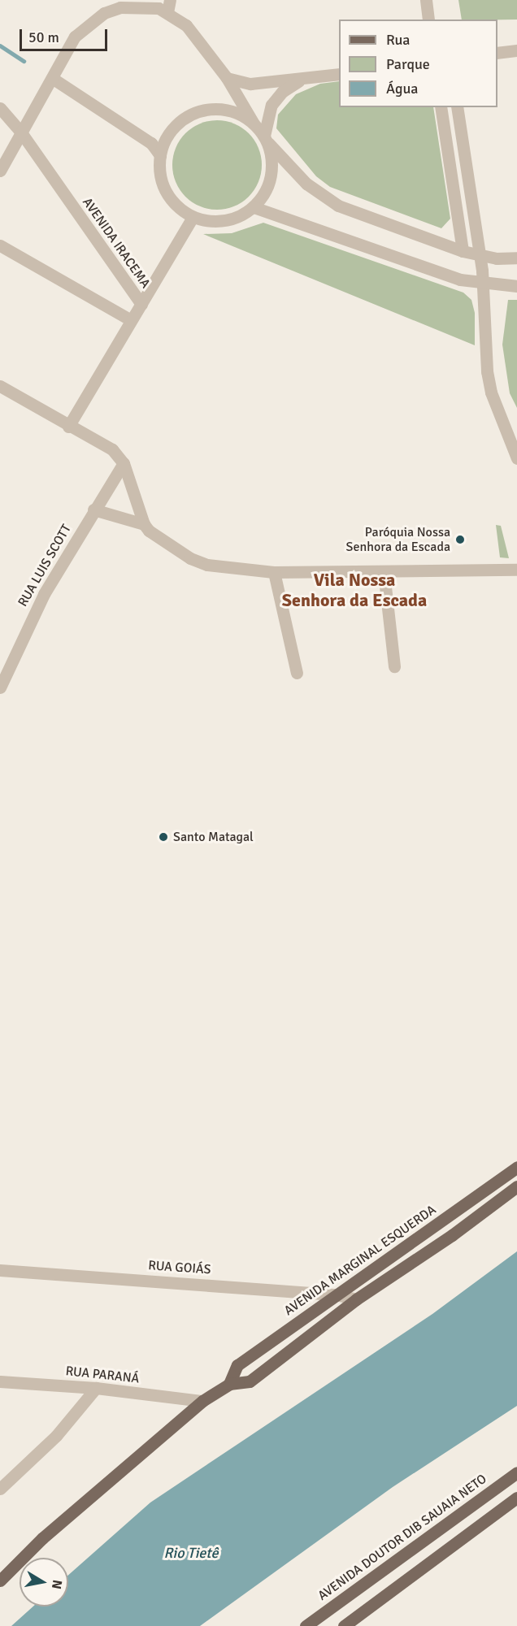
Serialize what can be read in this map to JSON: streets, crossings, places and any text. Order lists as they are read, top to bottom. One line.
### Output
{"streets":{"main road":["AVENIDA MARGINAL ESQUERDA","AVENIDA DOUTOR DIB SAUAIA NETO"],"street":["AVENIDA IRACEMA","RUA LUIS SCOTT","RUA GOIÁS","RUA PARANÁ"]},"crossings":[["AVENIDA MARGINAL ESQUERDA","RUA GOIÁS"],["AVENIDA MARGINAL ESQUERDA","RUA PARANÁ"]],"districts":["Vila Nossa Senhora da Escada"],"water":["Rio Tietê"],"places":["Paróquia Nossa Senhora da Escada","Santo Matagal"],"legend":["Rua","Parque","Água"],"scale_bar":"50 m","north":"right"}
